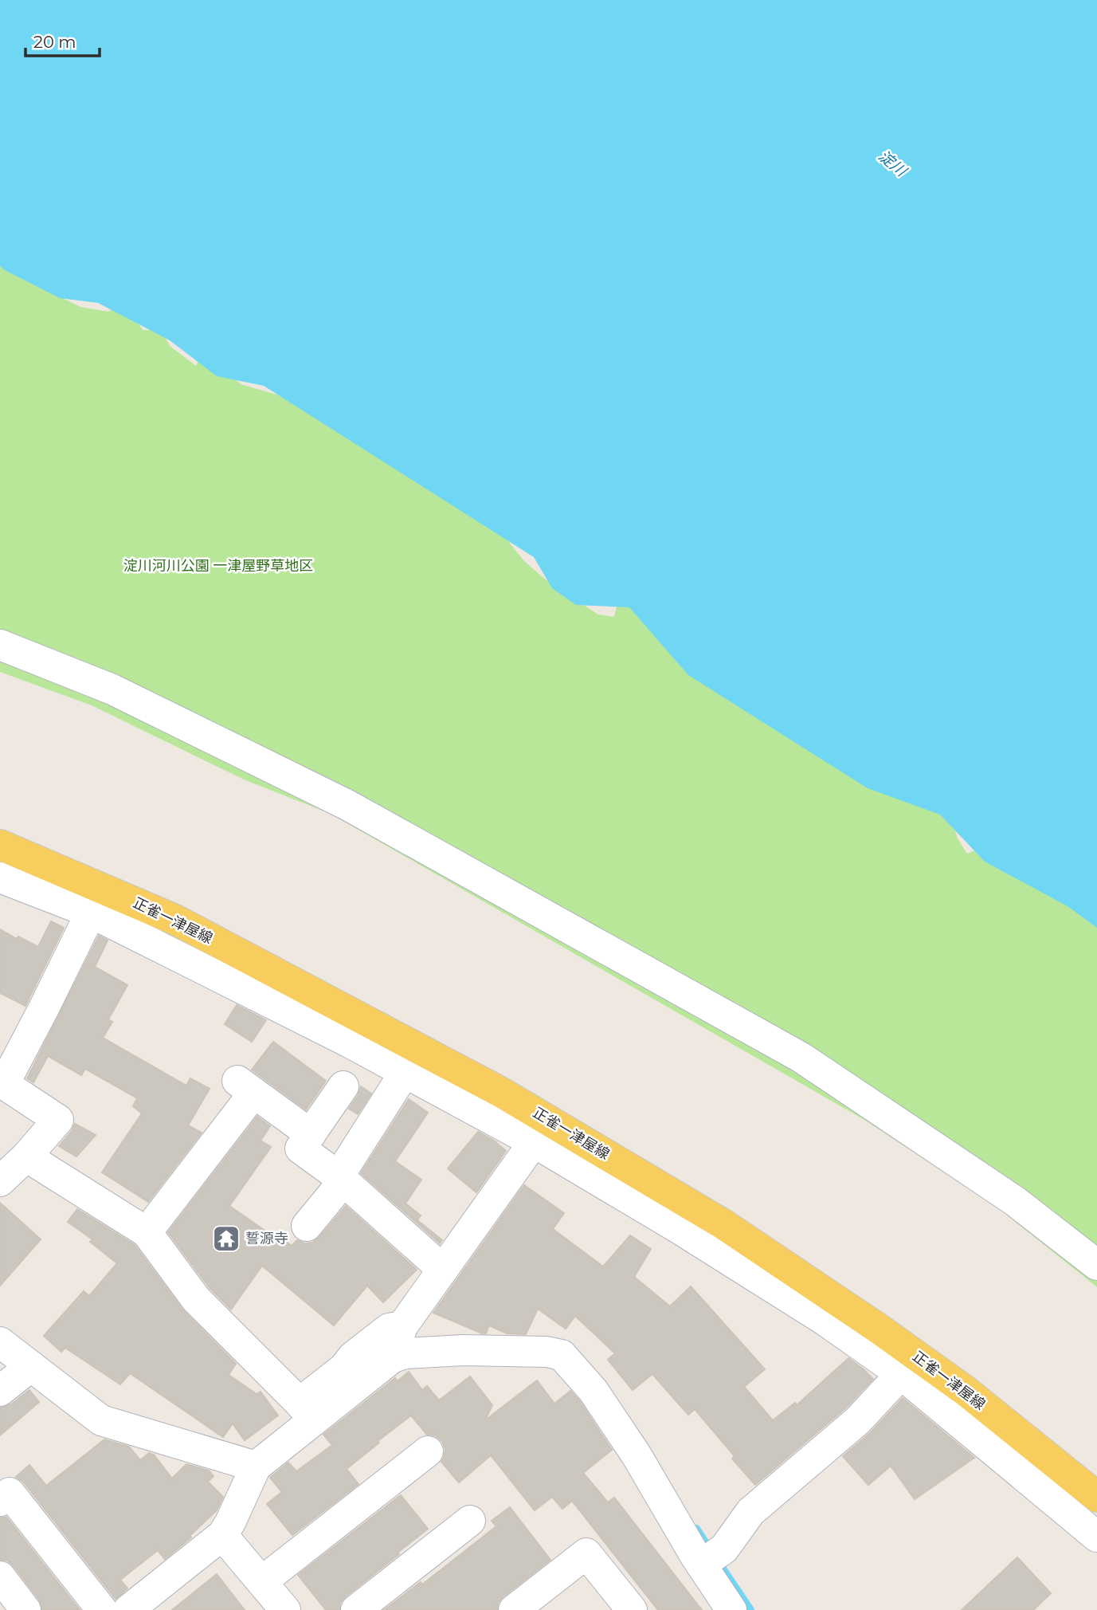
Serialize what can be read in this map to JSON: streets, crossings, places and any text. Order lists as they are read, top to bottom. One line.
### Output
{"streets":{"main road":["正雀一津屋線"]},"water":["淀川"],"parks":["淀川河川公園 一津屋野草地区"],"places":{"temple":["誓源寺"]},"scale_bar":"20 m"}
